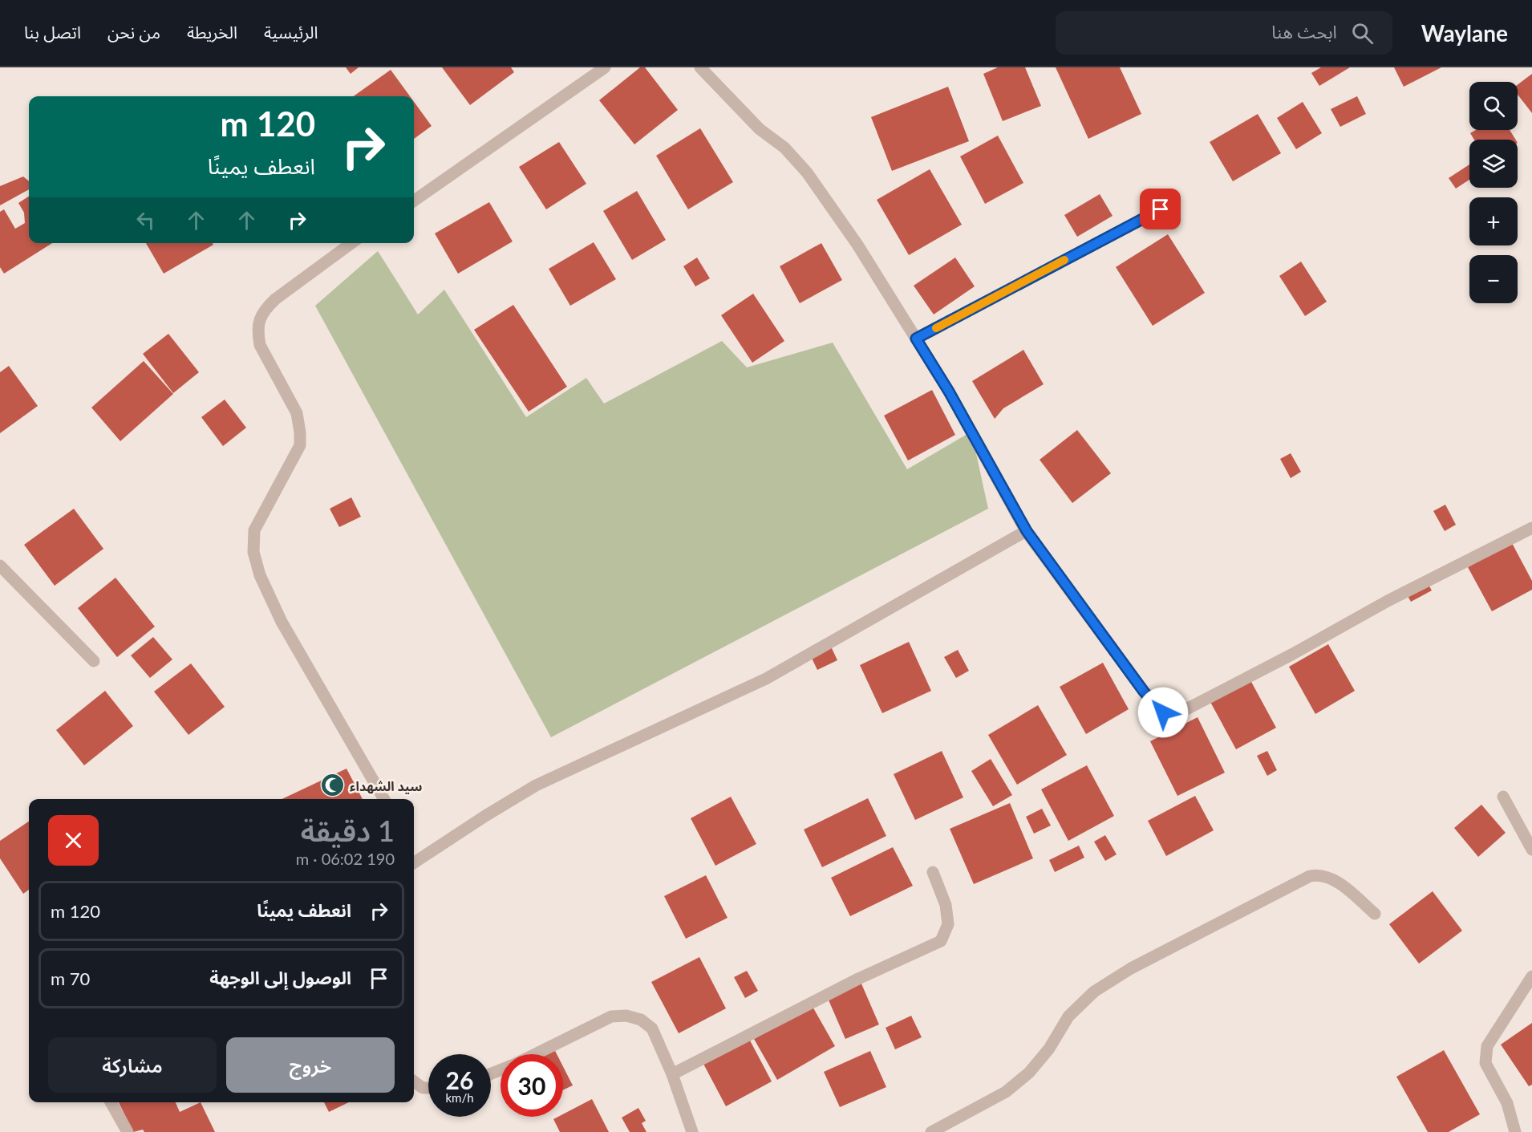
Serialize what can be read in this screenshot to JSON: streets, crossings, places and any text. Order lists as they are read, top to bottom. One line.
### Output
{"places":{"mosque":["سيد الشهداء"]},"page":{"header":"Waylane","search":"ابحث هنا","nav":["الرئيسية","الخريطة","من نحن","اتصل بنا"],"map_buttons":["+","−"],"turn":["120 m","انعطف يمينًا"],"heading":["1 دقيقة","190 m · 06:02"],"list":[{"name":"انعطف يمينًا","value":"120 m"},{"name":"الوصول إلى الوجهة","value":"70 m"}],"buttons":["خروج","مشاركة"],"speed":"26 km/h","limit":"30"}}
